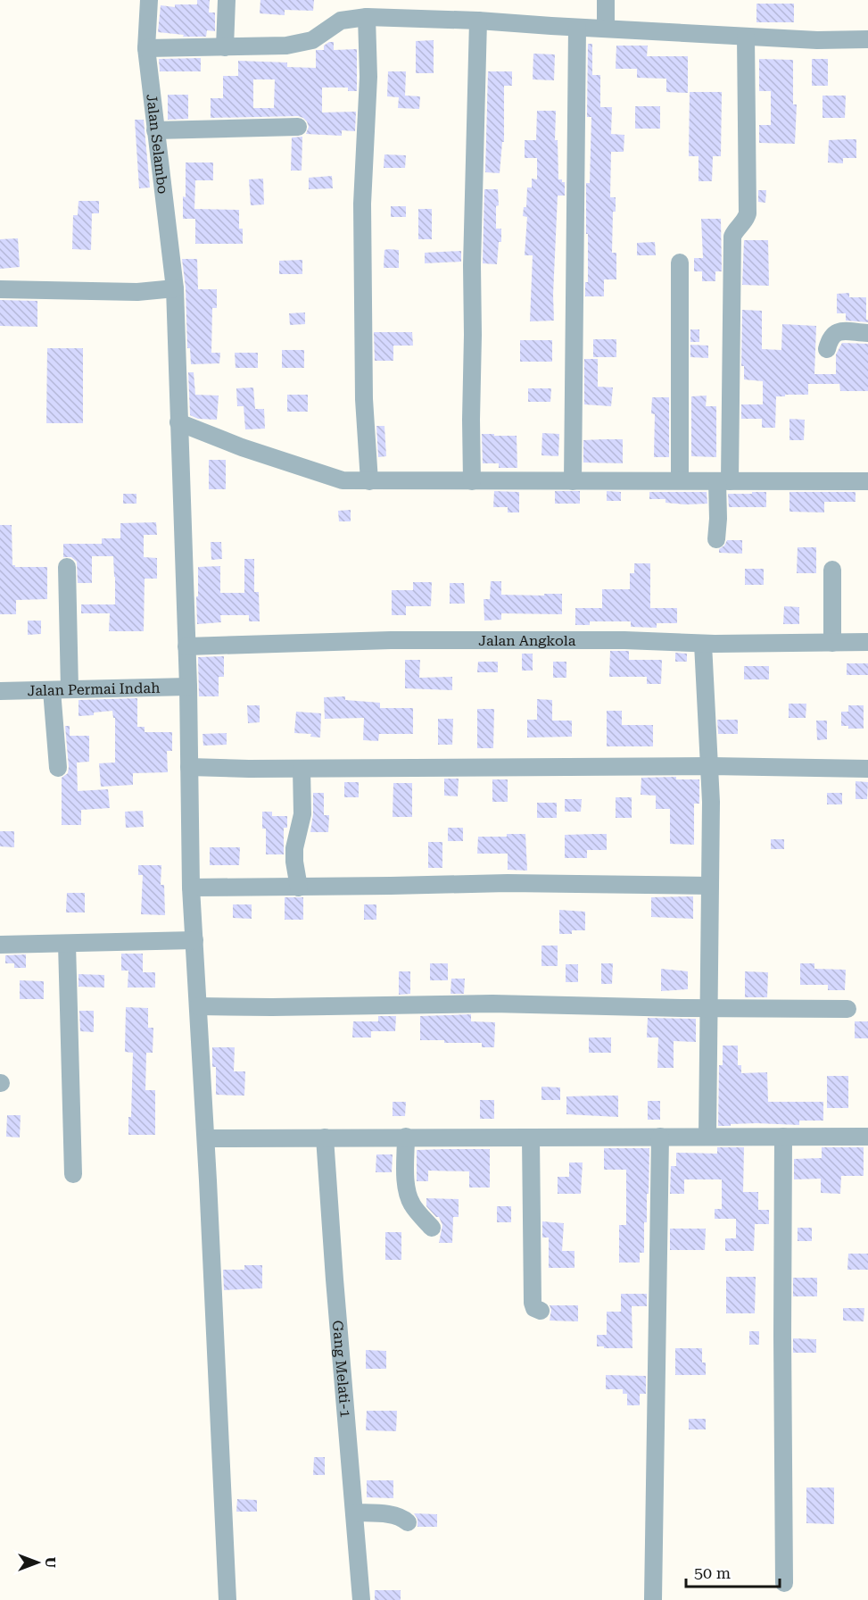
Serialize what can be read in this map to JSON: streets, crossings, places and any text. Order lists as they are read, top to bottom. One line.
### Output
{"streets":{"street":["Jalan Selambo","Jalan Angkola","Jalan Permai Indah","Gang Melati-1"]},"crossings":[["Jalan Selambo","Jalan Angkola"],["Jalan Selambo","Jalan Permai Indah"]],"scale_bar":"50 m","north":"right"}
